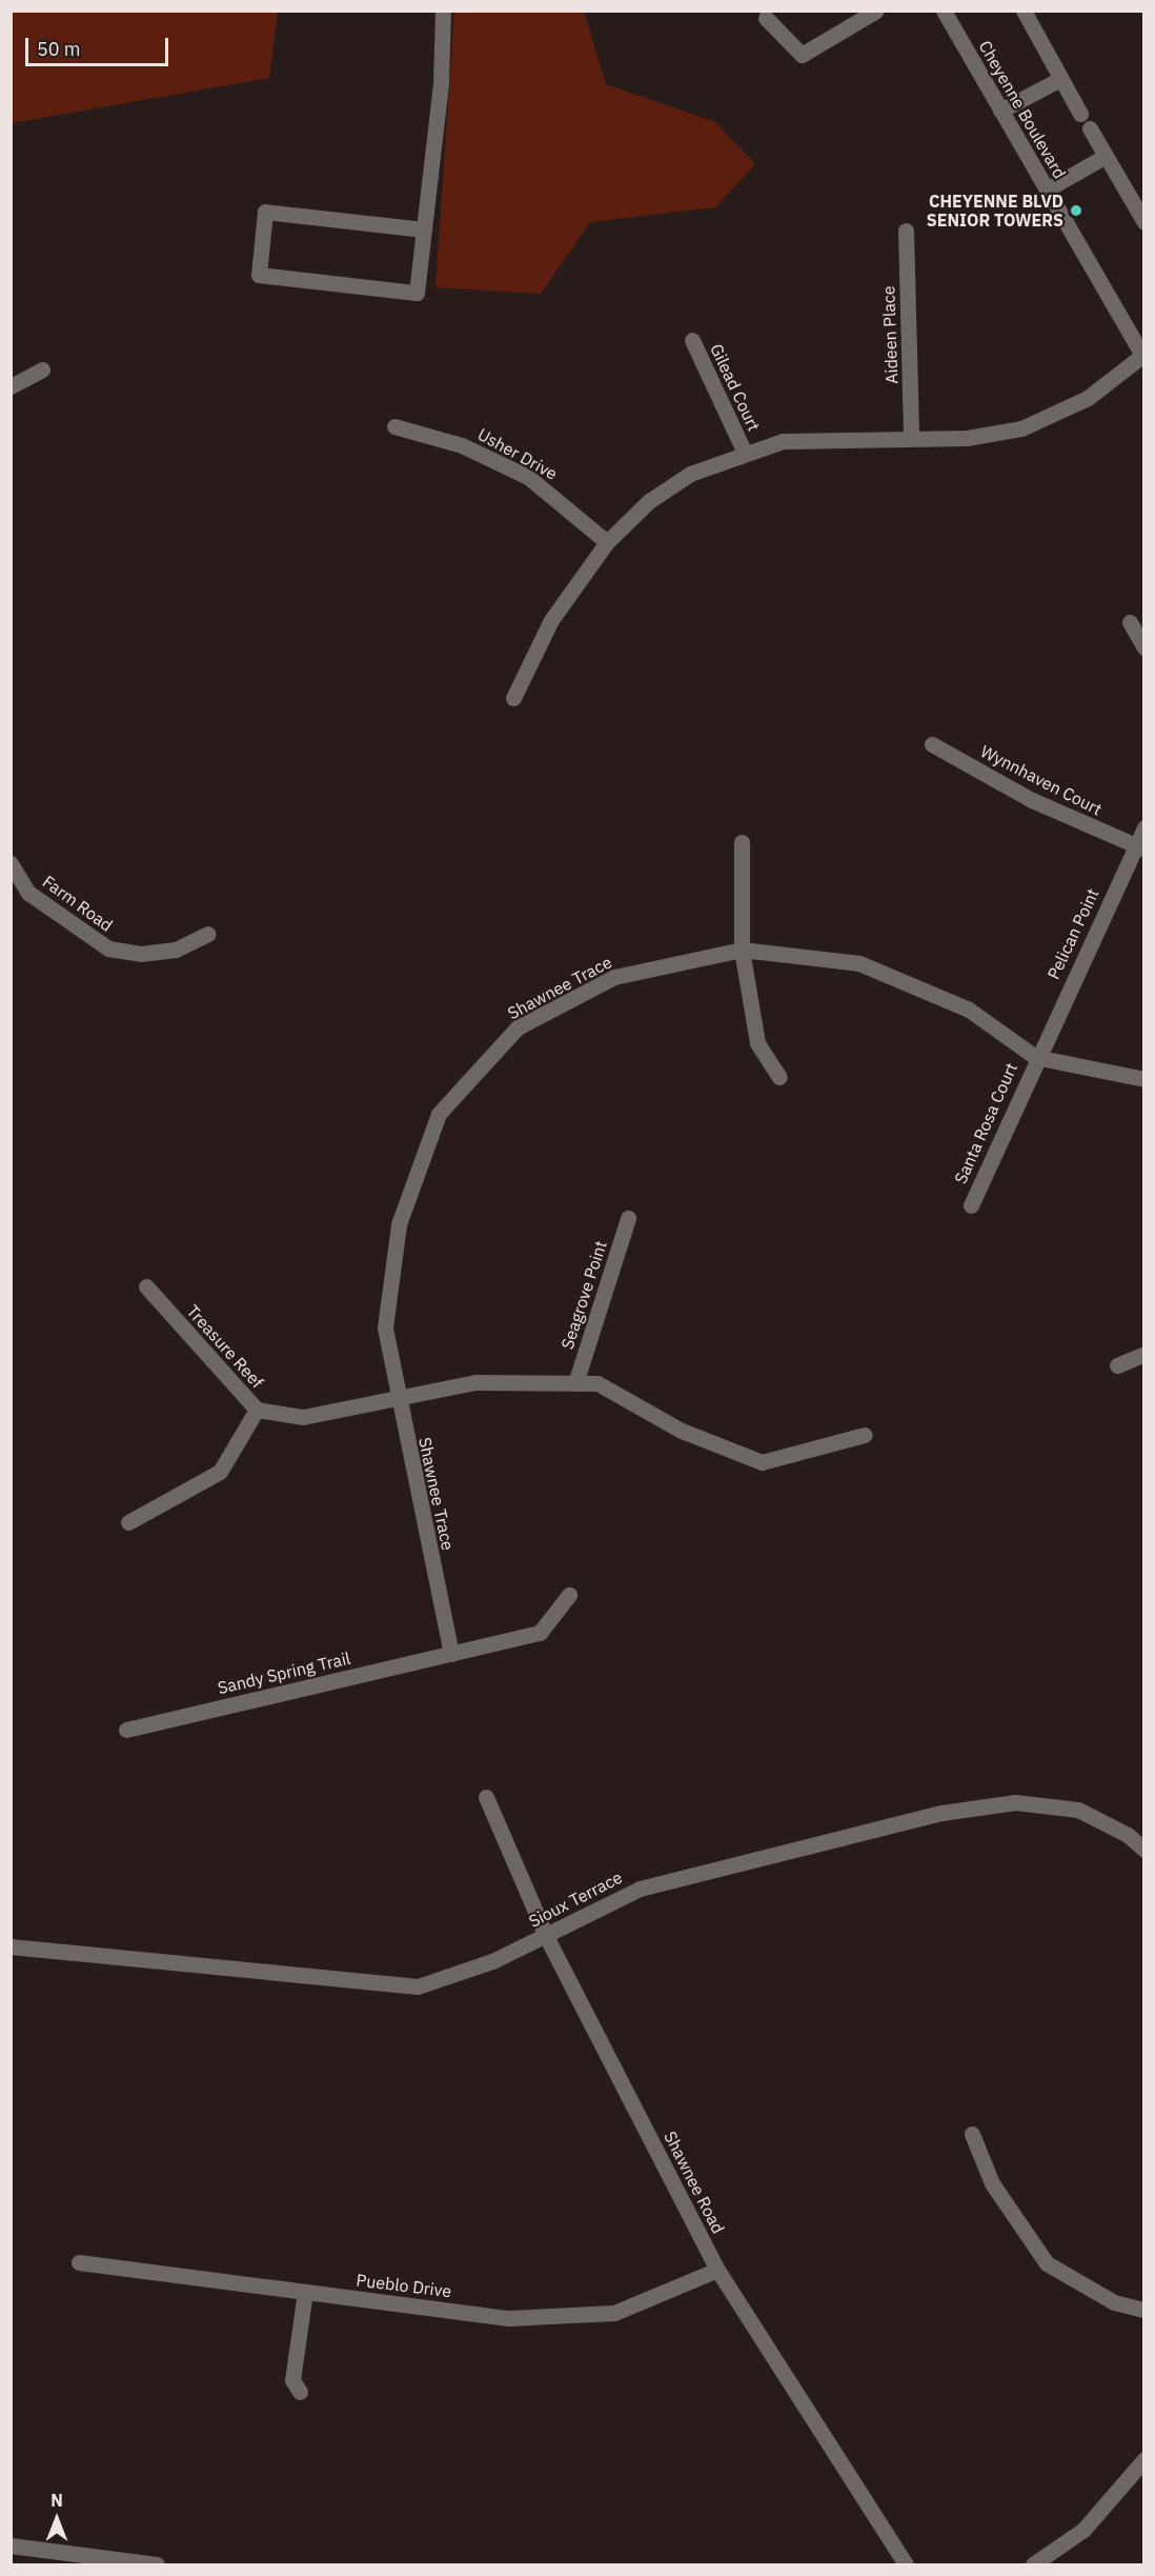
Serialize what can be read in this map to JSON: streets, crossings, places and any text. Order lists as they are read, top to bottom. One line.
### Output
{"streets":{"street":["Cheyenne Boulevard","Aideen Place","Gilead Court","Usher Drive","Wynnhaven Court","Farm Road","Pelican Point","Shawnee Trace","Santa Rosa Court","Seagrove Point","Treasure Reef","Sandy Spring Trail","Sioux Terrace","Shawnee Road","Pueblo Drive"]},"crossings":[["Wynnhaven Court","Pelican Point"],["Pelican Point","Shawnee Trace"],["Pelican Point","Santa Rosa Court"],["Shawnee Trace","Santa Rosa Court"],["Shawnee Trace","Treasure Reef"],["Shawnee Trace","Sandy Spring Trail"],["Seagrove Point","Treasure Reef"],["Sioux Terrace","Shawnee Road"],["Shawnee Road","Pueblo Drive"]],"places":["CHEYENNE BLVD SENIOR TOWERS"],"scale_bar":"50 m","north":"top"}
